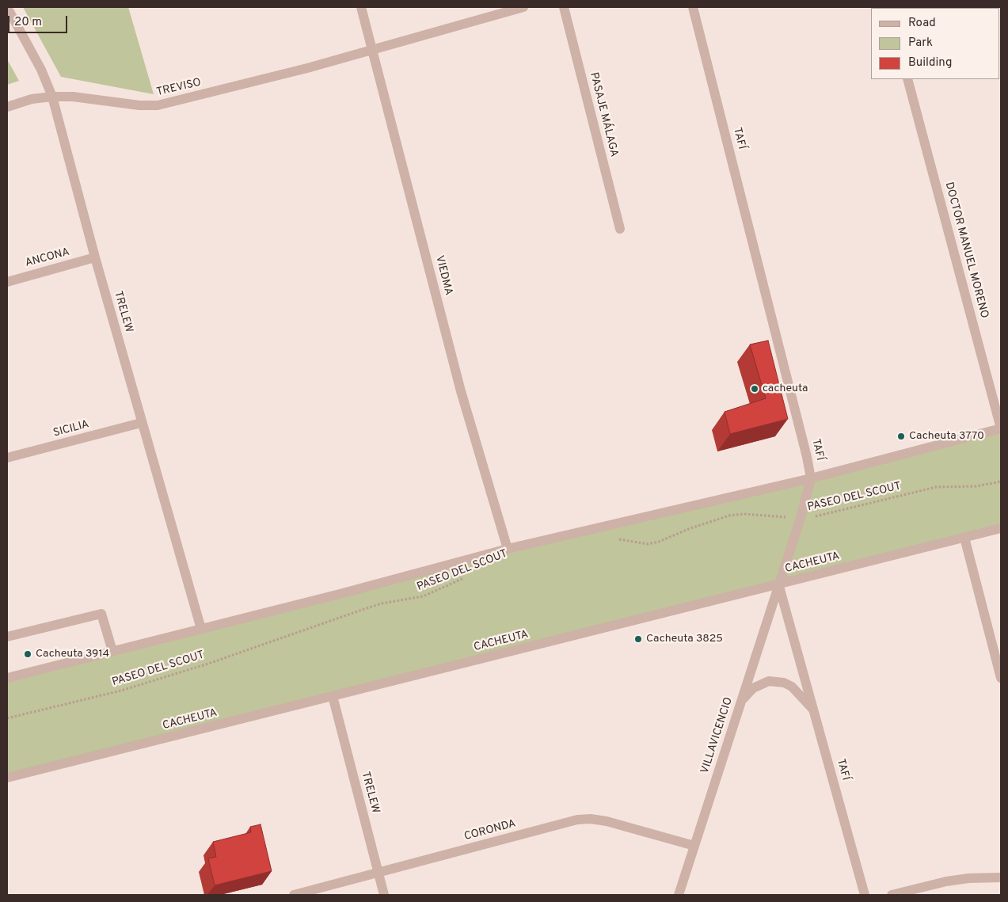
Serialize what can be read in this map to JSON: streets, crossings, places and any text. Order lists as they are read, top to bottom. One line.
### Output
{"streets":{"street":["TREVISO","PASAJE MÁLAGA","TAFÍ","DOCTOR MANUEL MORENO","ANCONA","VIEDMA","TRELEW","SICILIA","CACHEUTA","VILLAVICENCIO","CORONDA"],"path":["PASEO DEL SCOUT"]},"crossings":[["TREVISO","VIEDMA"],["TREVISO","TRELEW"],["TAFÍ","PASEO DEL SCOUT"],["TAFÍ","CACHEUTA"],["TAFÍ","VILLAVICENCIO"],["ANCONA","TRELEW"],["TRELEW","SICILIA"],["TRELEW","CACHEUTA"],["TRELEW","CORONDA"],["CACHEUTA","VILLAVICENCIO"],["VILLAVICENCIO","CORONDA"]],"places":["cacheuta","Cacheuta 3770","Cacheuta 3825","Cacheuta 3914"],"legend":["Road","Park","Building"],"scale_bar":"20 m"}
